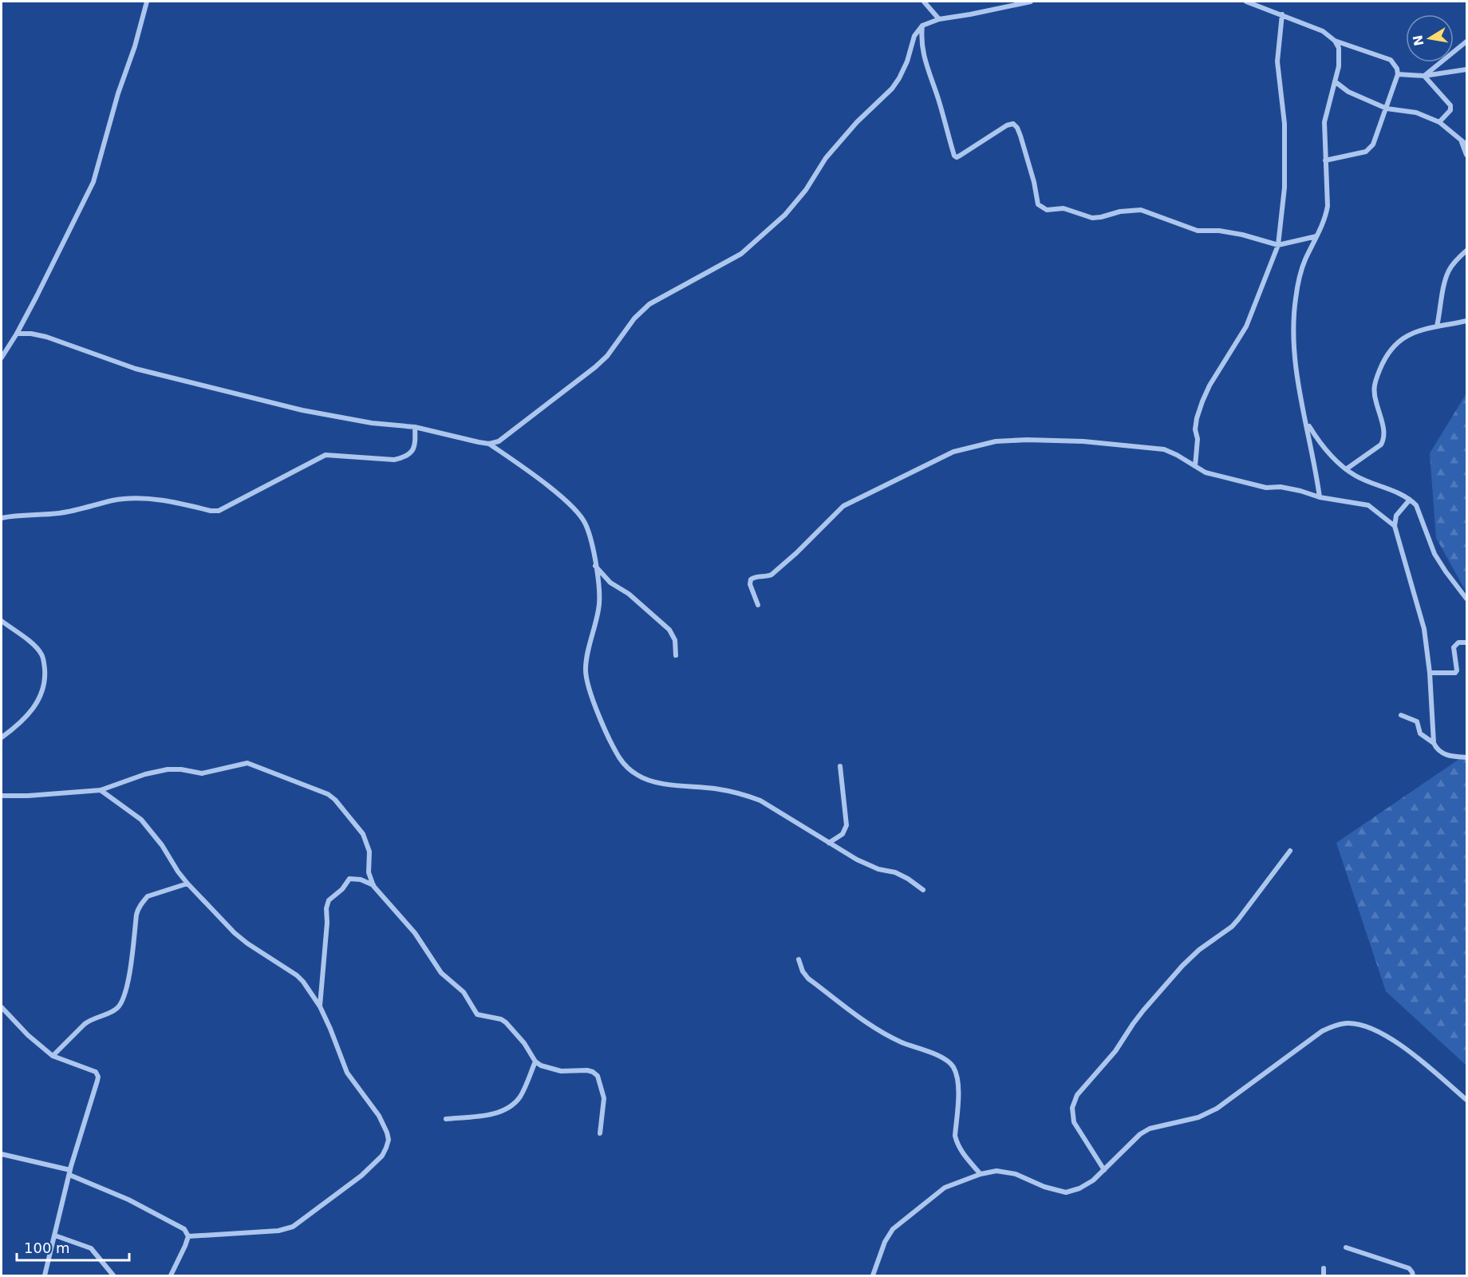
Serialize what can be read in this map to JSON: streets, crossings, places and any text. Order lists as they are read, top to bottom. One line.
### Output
{"scale_bar":"100 m","north":"left"}
